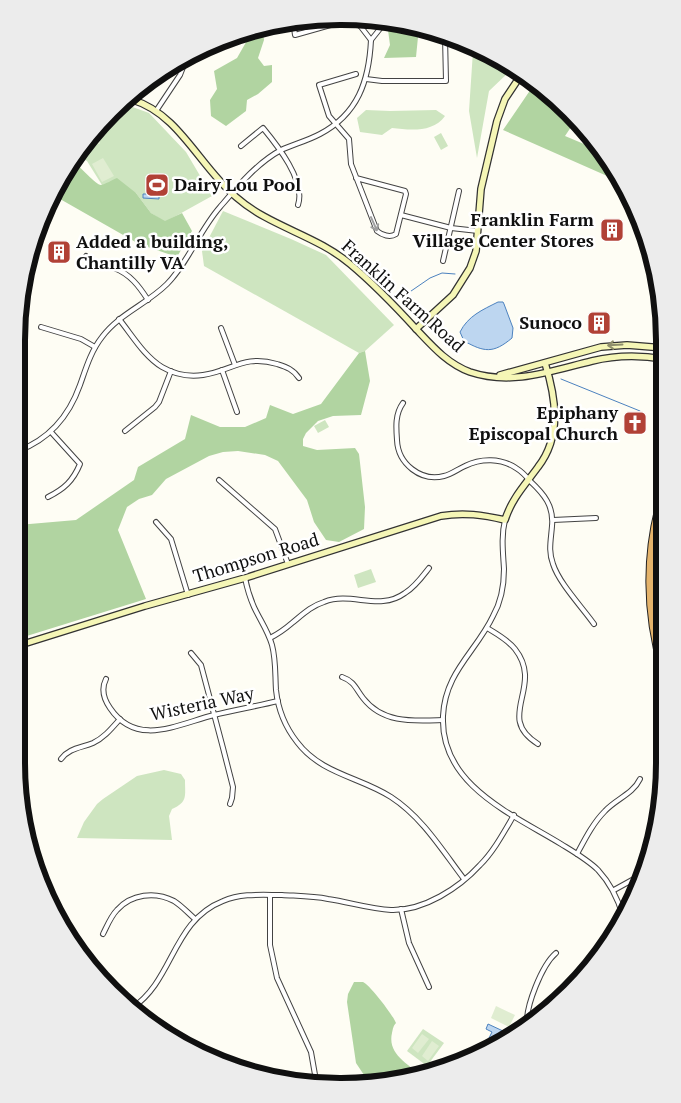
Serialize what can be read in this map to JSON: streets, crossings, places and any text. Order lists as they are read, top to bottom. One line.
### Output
{"streets":{"street":["Franklin Farm Road","Thompson Road","Wisteria Way"]},"places":{"sports":["Dairy Lou Pool"],"building":["Franklin Farm Village Center Stores","Added a building, Chantilly VA","Sunoco"],"church":["Epiphany Episcopal Church"]}}
